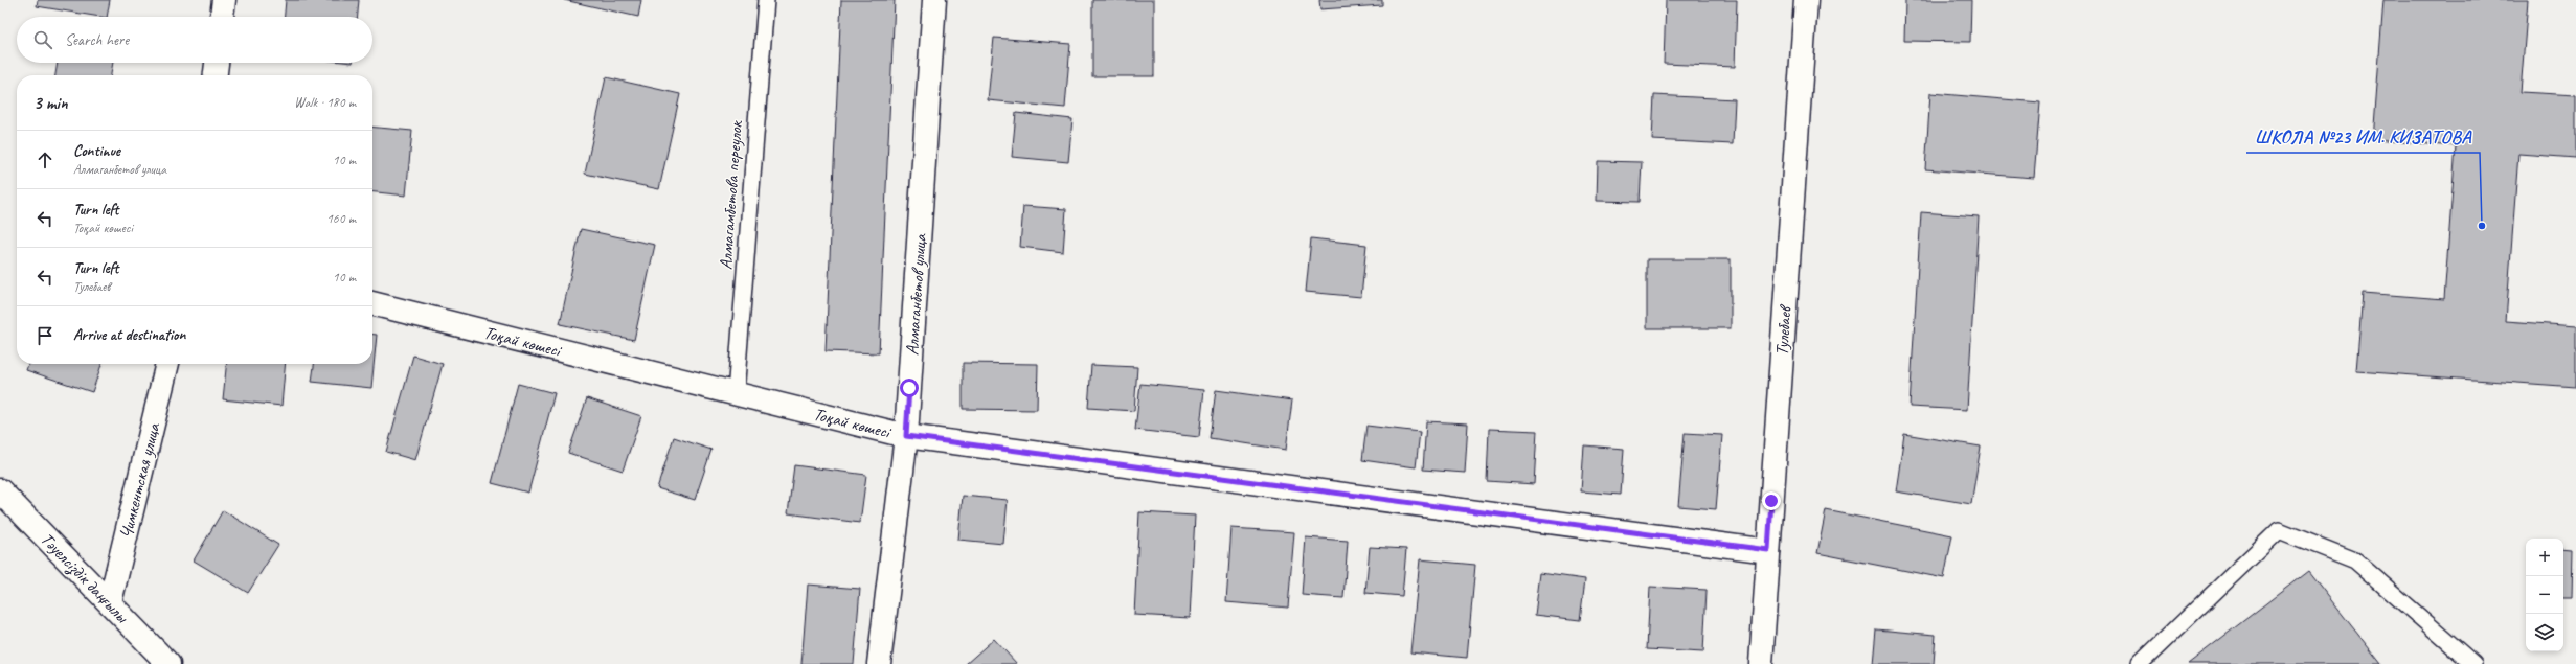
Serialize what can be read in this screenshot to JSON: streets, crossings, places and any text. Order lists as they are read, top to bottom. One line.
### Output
{"streets":{"street":["Алмаганбетов улица","Тулебаев","Тоқай көшесі","Чимкентская улица","Тәуелсіздік даңғылы"],"lane":["Алмагамбетова переулок"]},"crossings":[["Алмагамбетова переулок","Тоқай көшесі"],["Алмаганбетов улица","Тоқай көшесі"],["Тулебаев","Тоқай көшесі"],["Чимкентская улица","Тәуелсіздік даңғылы"]],"places":["ШКОЛА №23 ИМ. КИЗАТОВА"],"page":{"search":"Search here","heading":["3 min","Walk · 180 m"],"list":[["Continue","Алмаганбетов улица","10 m"],["Turn left","Тоқай көшесі","160 m"],["Turn left","Тулебаев","10 m"],"Arrive at destination"],"map_buttons":["+","−"]}}
